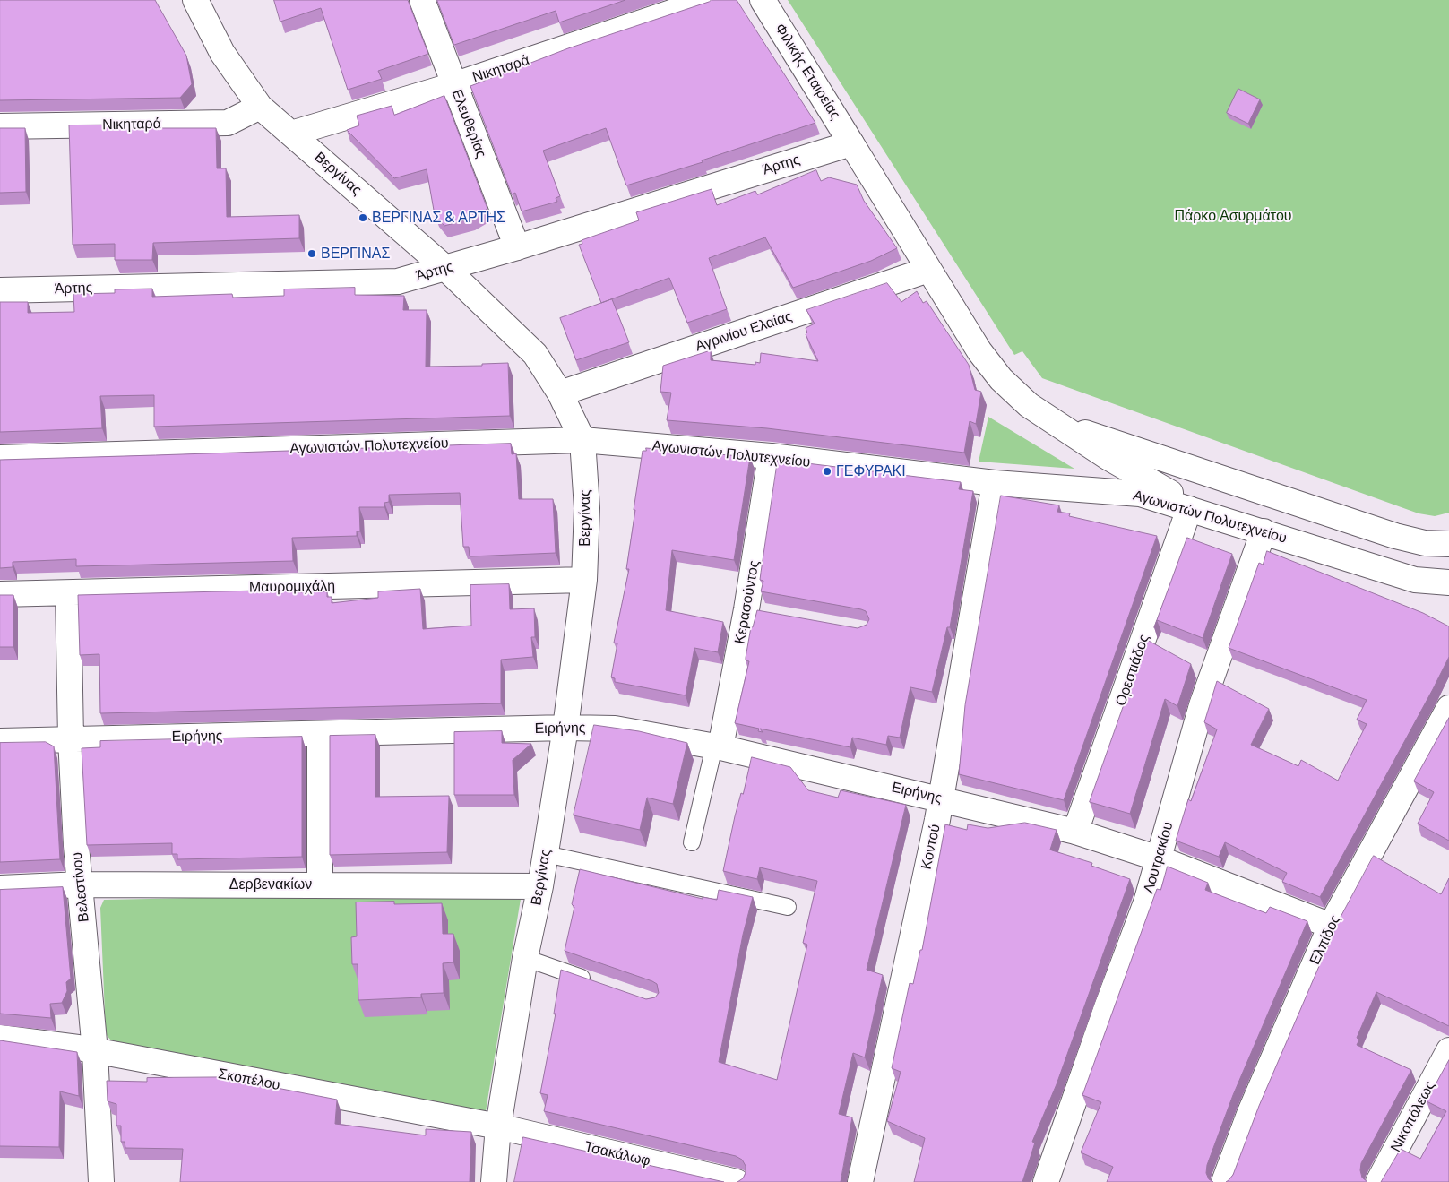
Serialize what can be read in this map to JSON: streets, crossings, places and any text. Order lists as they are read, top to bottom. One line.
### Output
{"streets":{"street":["Νικηταρά","Φιλικής Εταιρείας","Ελευθερίας","Άρτης","Βεργίνας","Αγρινίου Ελαίας","Αγωνιστών Πολυτεχνείου","Μαυρομιχάλη","Κερασούντος","Ορεστιάδος","Ειρήνης","Κοντού","Λουτρακίου","Δερβενακίων","Βελεστίνου","Ελπίδος","Σκοπέλου","Νικοπόλεως","Τσακάλωφ"]},"crossings":[["Νικηταρά","Ελευθερίας"],["Νικηταρά","Βεργίνας"],["Φιλικής Εταιρείας","Άρτης"],["Φιλικής Εταιρείας","Αγρινίου Ελαίας"],["Ελευθερίας","Άρτης"],["Άρτης","Βεργίνας"],["Βεργίνας","Αγρινίου Ελαίας"],["Βεργίνας","Αγωνιστών Πολυτεχνείου"],["Βεργίνας","Μαυρομιχάλη"],["Βεργίνας","Ειρήνης"],["Βεργίνας","Δερβενακίων"],["Βεργίνας","Σκοπέλου"],["Βεργίνας","Τσακάλωφ"],["Αγωνιστών Πολυτεχνείου","Κερασούντος"],["Αγωνιστών Πολυτεχνείου","Ορεστιάδος"],["Αγωνιστών Πολυτεχνείου","Κοντού"],["Αγωνιστών Πολυτεχνείου","Λουτρακίου"],["Μαυρομιχάλη","Βελεστίνου"],["Κερασούντος","Ειρήνης"],["Ορεστιάδος","Ειρήνης"],["Ειρήνης","Κοντού"],["Ειρήνης","Λουτρακίου"],["Ειρήνης","Βελεστίνου"],["Ειρήνης","Ελπίδος"],["Δερβενακίων","Βελεστίνου"],["Βελεστίνου","Σκοπέλου"],["Σκοπέλου","Τσακάλωφ"]],"parks":["Πάρκο Ασυρμάτου"],"places":["ΒΕΡΓΙΝΑΣ & ΑΡΤΗΣ","ΒΕΡΓΙΝΑΣ","ΓΕΦΥΡΑΚΙ"]}
